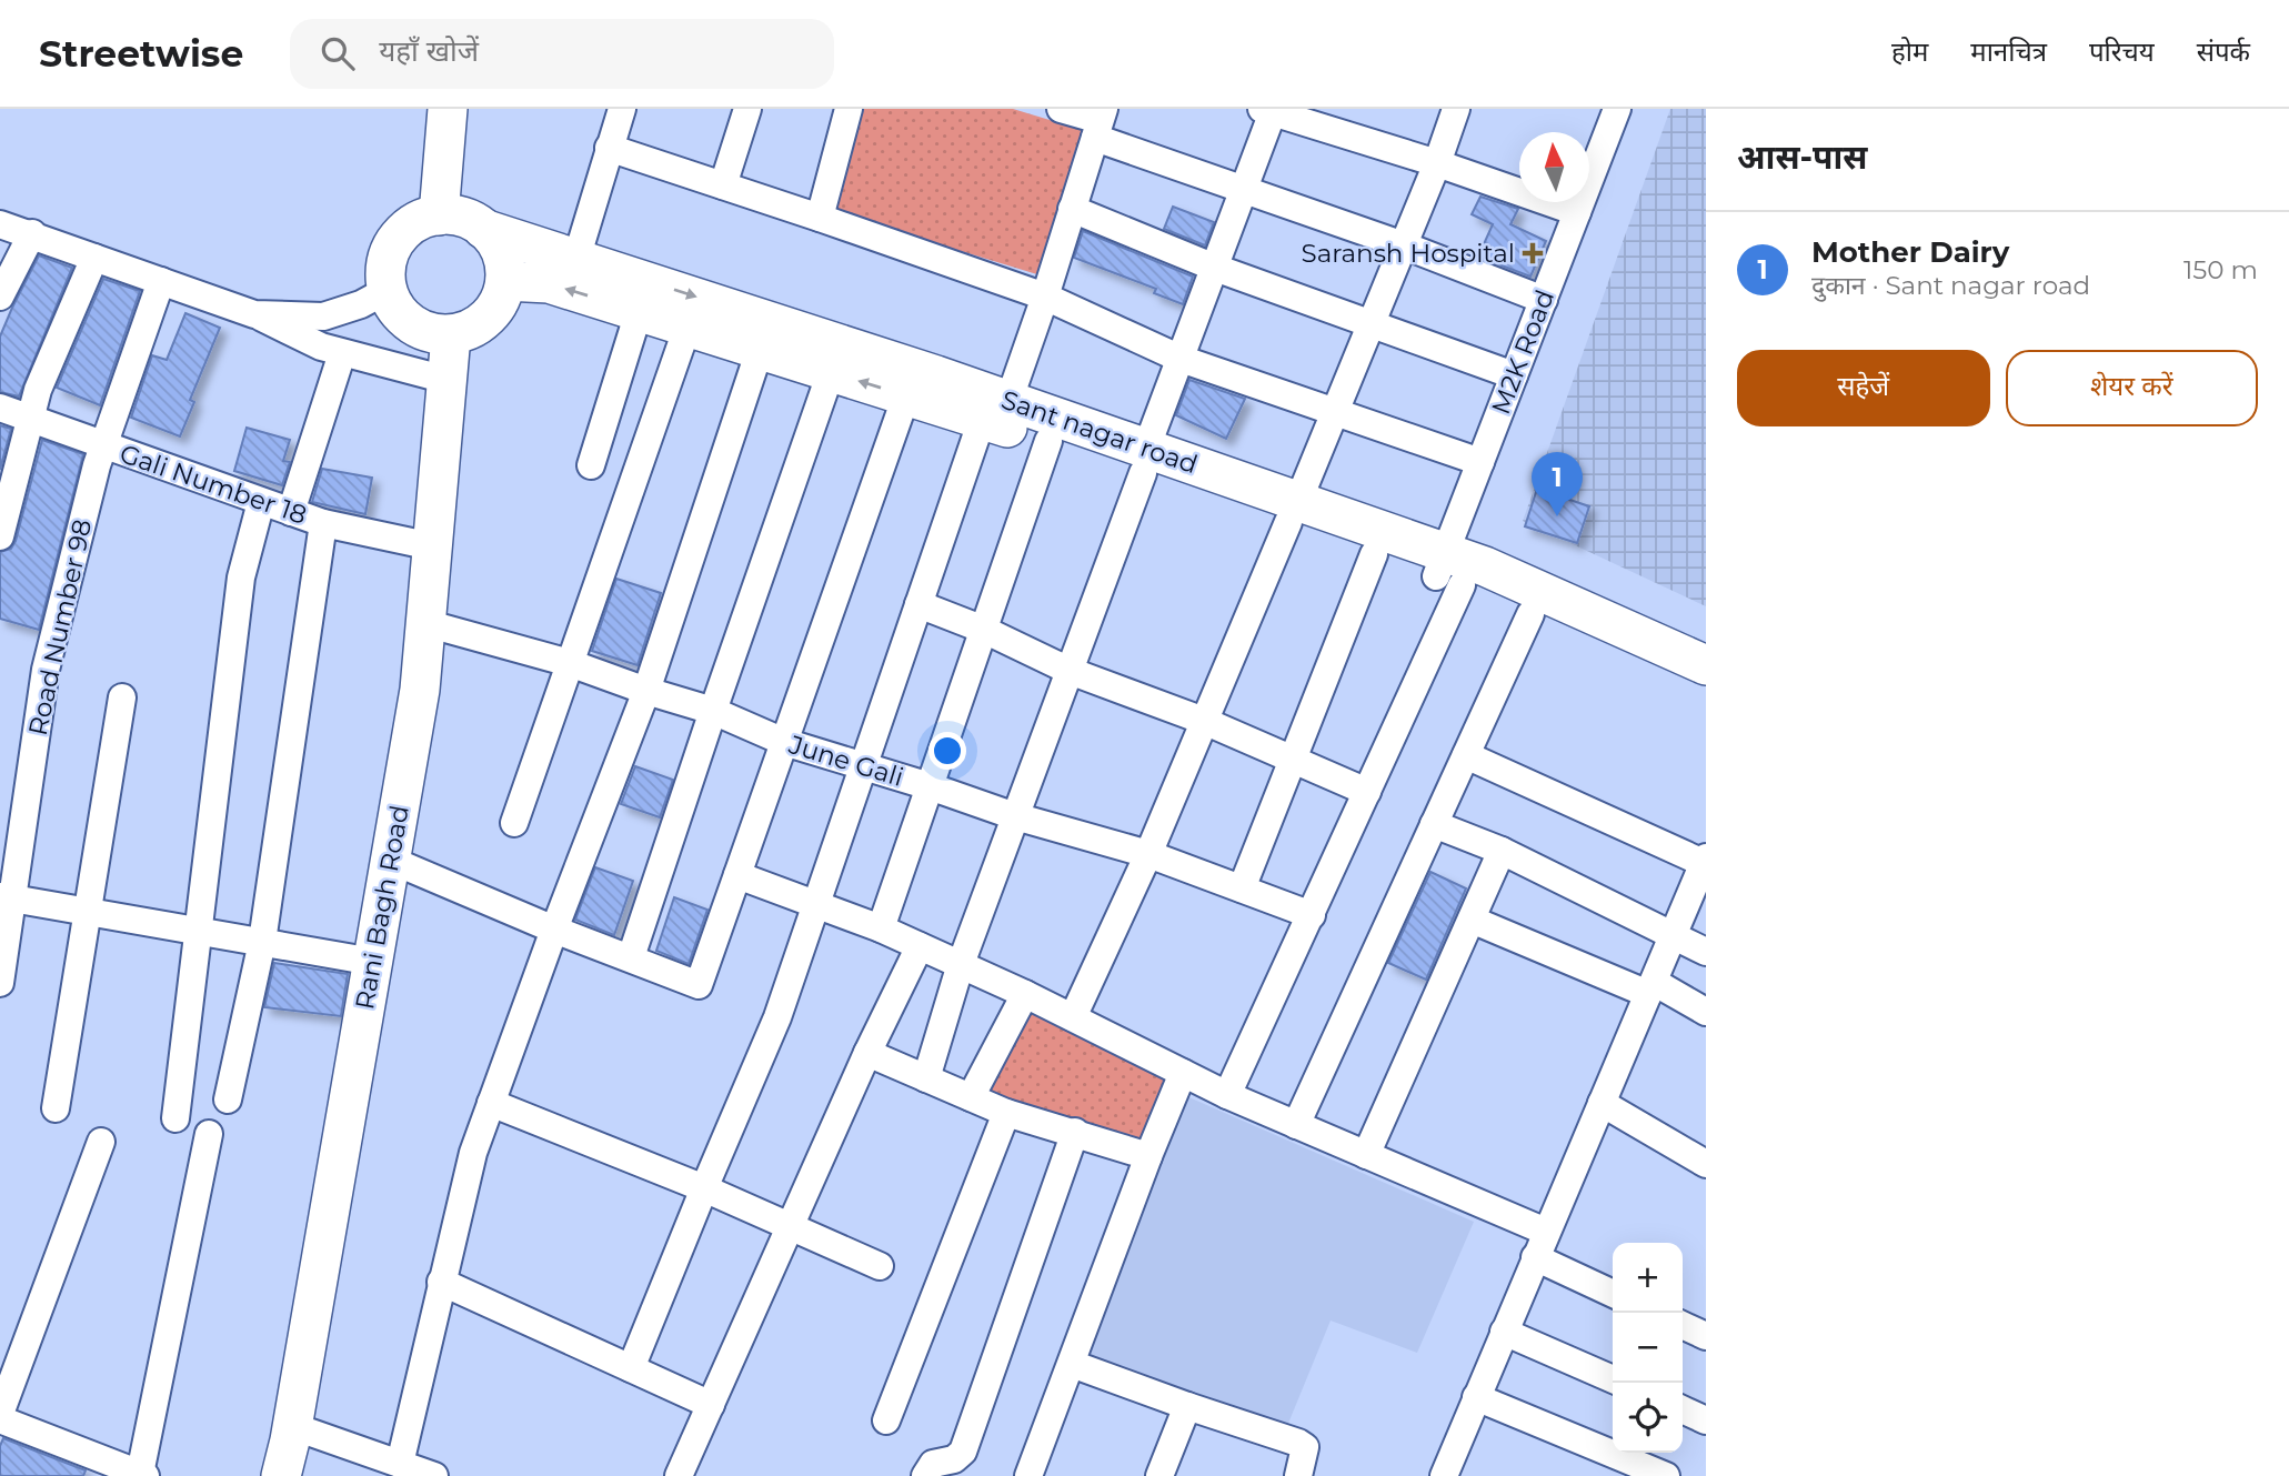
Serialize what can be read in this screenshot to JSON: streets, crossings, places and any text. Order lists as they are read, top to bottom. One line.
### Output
{"streets":{"street":["M2K Road","Sant nagar road","Gali Number 18","Road Number 98","June Gali","Rani Bagh Road"]},"crossings":[["M2K Road","Sant nagar road"],["M2K Road","June Gali"],["Sant nagar road","Rani Bagh Road"],["Gali Number 18","Road Number 98"],["Gali Number 18","Rani Bagh Road"],["June Gali","Rani Bagh Road"]],"places":{"health":["Saransh Hospital"]},"north":"top","page":{"header":"Streetwise","search":"यहाँ खोजें","nav":["होम","मानचित्र","परिचय","संपर्क"],"heading":"आस-पास","list":[{"mark":"1","name":"Mother Dairy","note":"दुकान · Sant nagar road","value":"150 m"}],"buttons":["सहेजें","शेयर करें"],"pins":"1","map_buttons":["+","−"]}}
